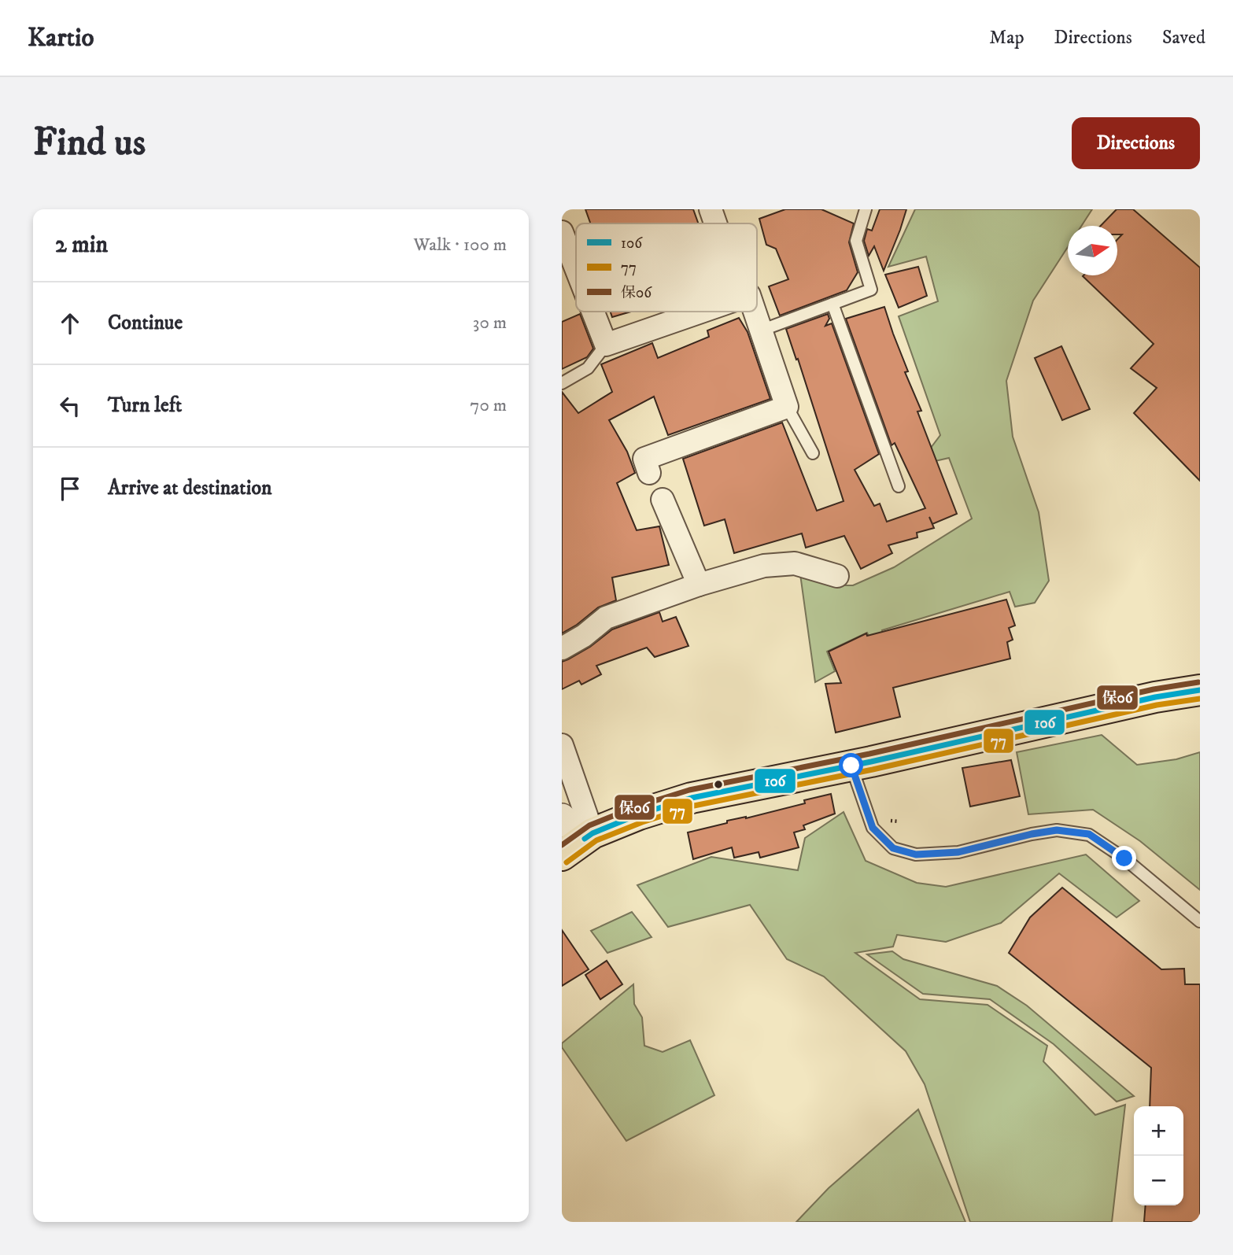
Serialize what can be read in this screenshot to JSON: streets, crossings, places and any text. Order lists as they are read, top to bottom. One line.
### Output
{"lines":["transit line 保06","transit line 106","transit line 77"],"legend":["106","77","保06"],"north":"right","page":{"header":"Kartio","nav":["Map","Directions","Saved"],"buttons":"Directions","title":"Find us","heading":["2 min","Walk · 100 m"],"list":[["Continue","30 m"],["Turn left","70 m"],"Arrive at destination"],"map_buttons":["+","−"]}}
